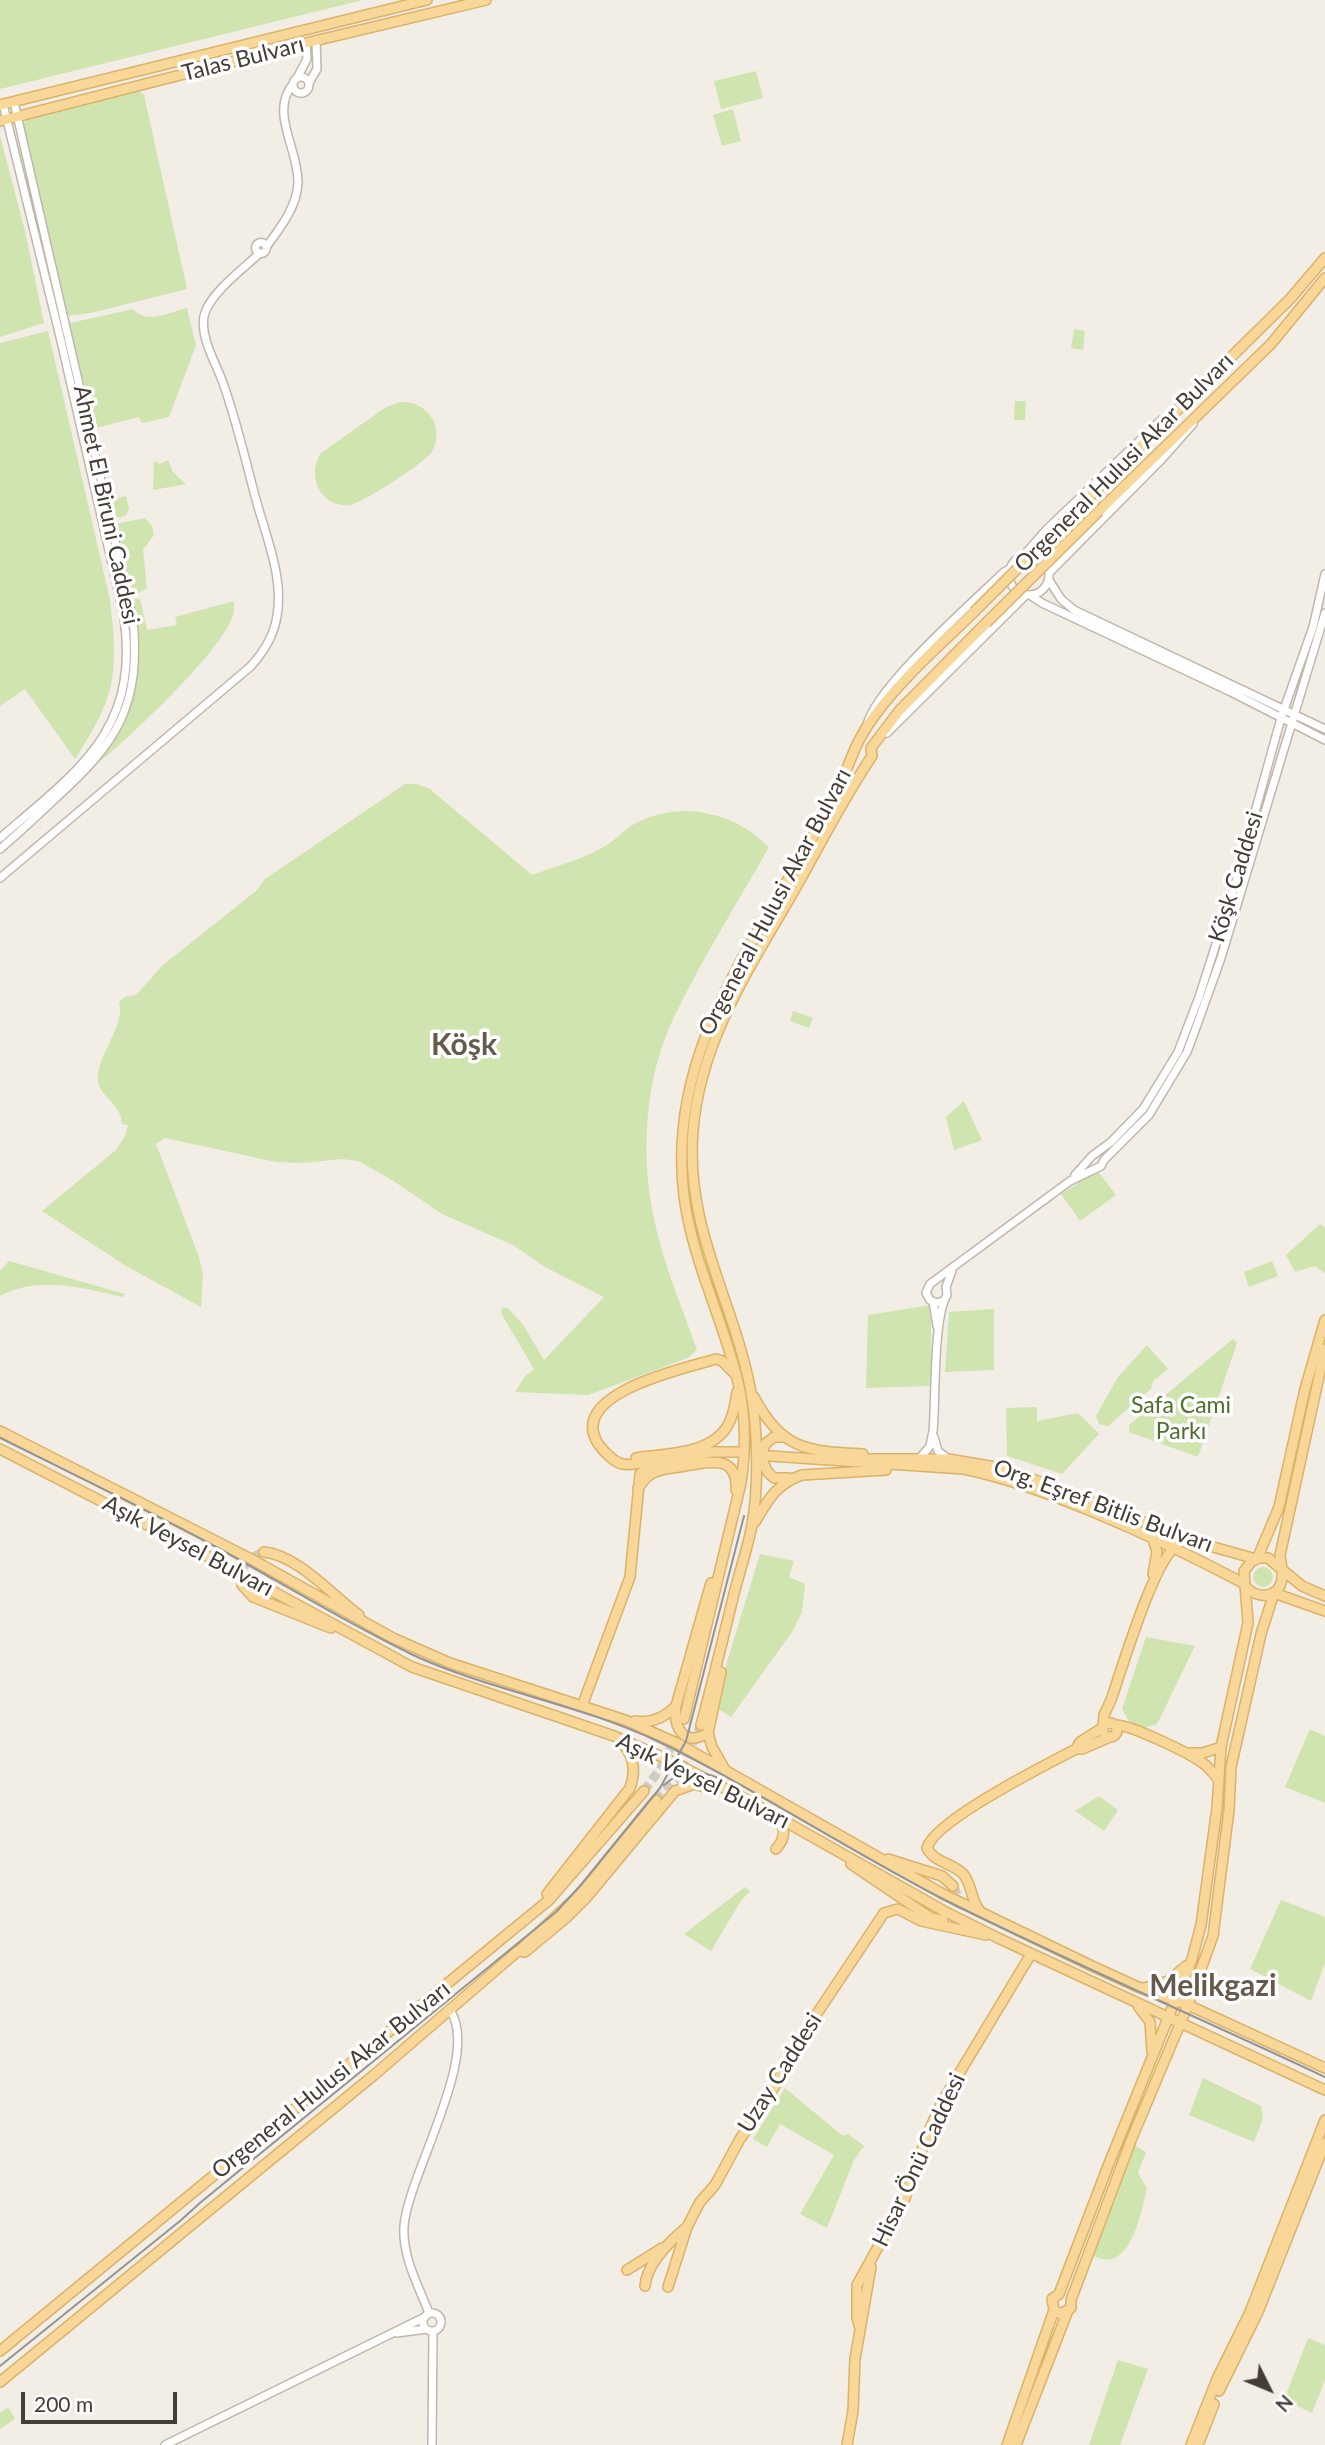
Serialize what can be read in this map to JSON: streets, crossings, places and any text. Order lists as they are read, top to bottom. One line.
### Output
{"streets":{"main road":["Talas Bulvarı","Orgeneral Hulusi Akar Bulvarı","Org. Eşref Bitlis Bulvarı","Aşık Veysel Bulvarı","Uzay Caddesi","Hisar Önü Caddesi"],"street":["Ahmet El Biruni Caddesi","Köşk Caddesi"]},"crossings":[["Talas Bulvarı","Ahmet El Biruni Caddesi"],["Orgeneral Hulusi Akar Bulvarı","Aşık Veysel Bulvarı"],["Aşık Veysel Bulvarı","Uzay Caddesi"],["Aşık Veysel Bulvarı","Hisar Önü Caddesi"]],"districts":["Köşk","Melikgazi"],"parks":["Safa Cami Parkı"],"scale_bar":"200 m","north":"bottom right"}
